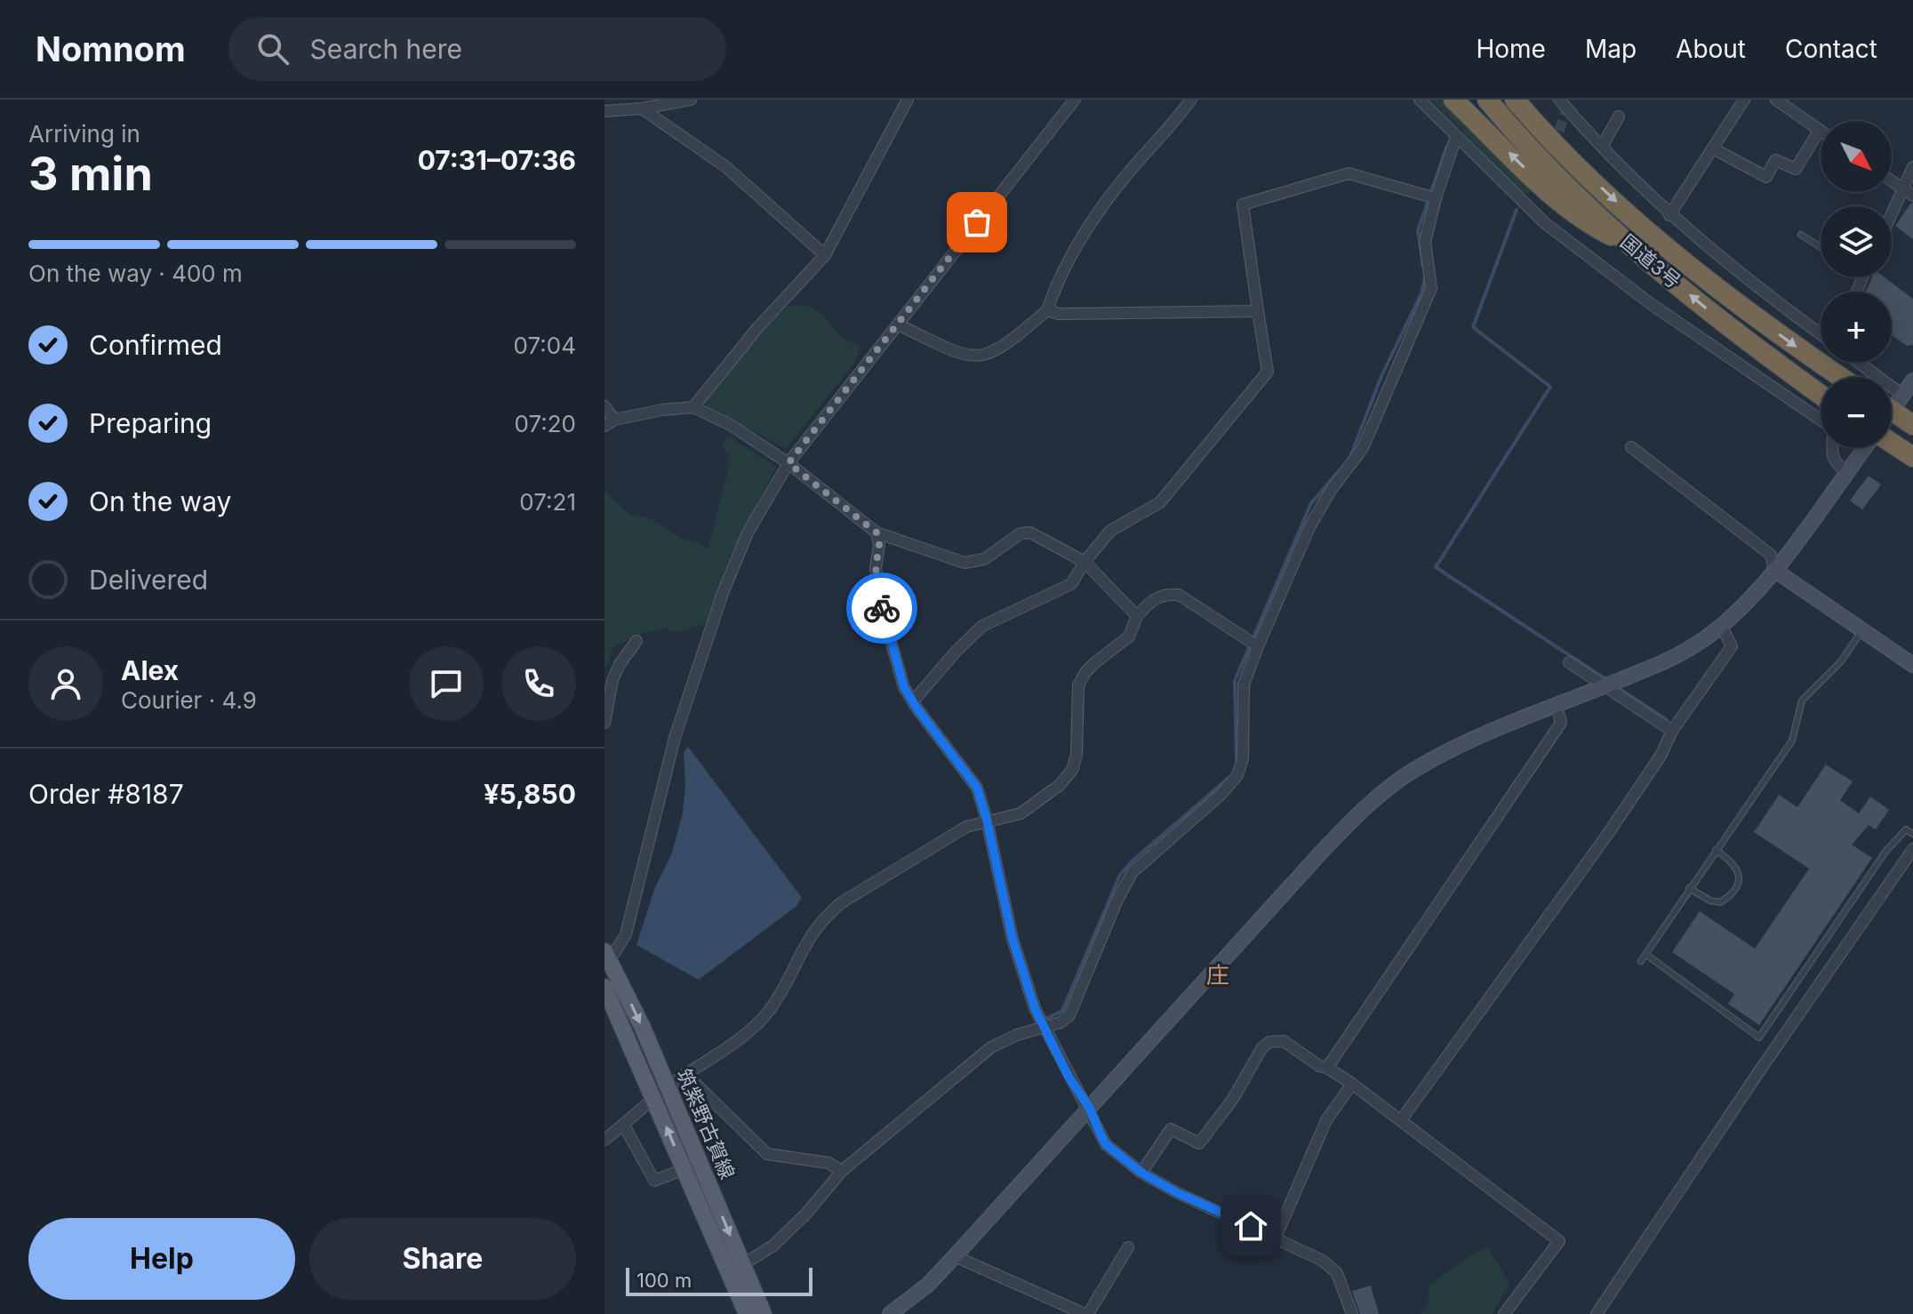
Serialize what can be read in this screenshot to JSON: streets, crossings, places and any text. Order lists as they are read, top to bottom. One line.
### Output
{"streets":{"highway":["国道3号"],"main road":["筑紫野古賀線"]},"districts":["庄"],"scale_bar":"100 m","north":"bottom right","page":{"header":"Nomnom","search":"Search here","nav":["Home","Map","About","Contact"],"heading":["3 min","Arriving in","07:31–07:36"],"panel":["Alex","Courier · 4.9","Order #8187","¥5,850"],"map_buttons":["+","−"],"bar":"On the way · 400 m","list":[["Confirmed","07:04"],["Preparing","07:20"],["On the way","07:21"],"Delivered"],"buttons":["Help","Share"],"scale":"100 m"}}
